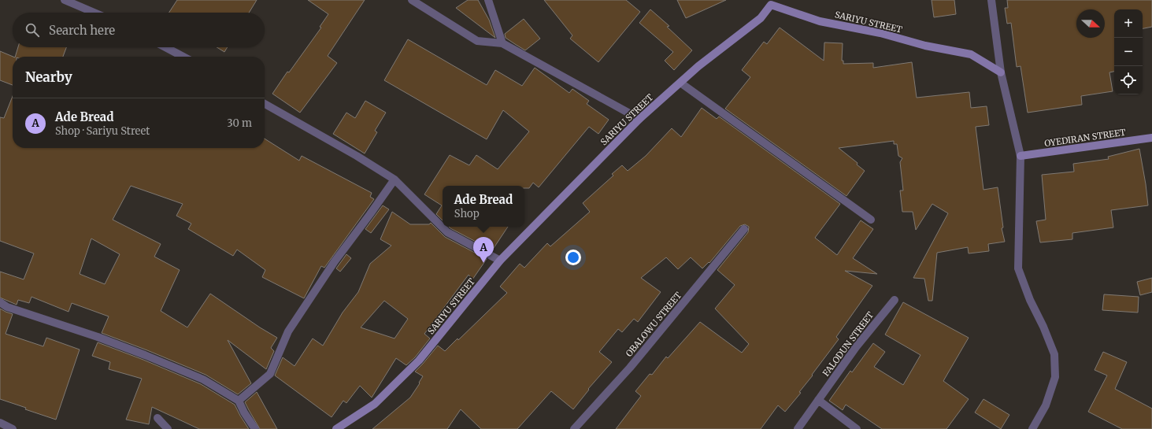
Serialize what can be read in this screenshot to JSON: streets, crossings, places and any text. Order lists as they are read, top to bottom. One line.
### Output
{"streets":{"street":["SARIYU STREET","OYEDIRAN STREET","OBALOWU STREET","FALODUN STREET"]},"north":"right","page":{"map_buttons":["+","−"],"search":"Search here","heading":"Nearby","list":[{"mark":"A","name":"Ade Bread","note":"Shop · Sariyu Street","value":"30 m"}],"popup":["Ade Bread","Shop"],"pins":"A"}}
